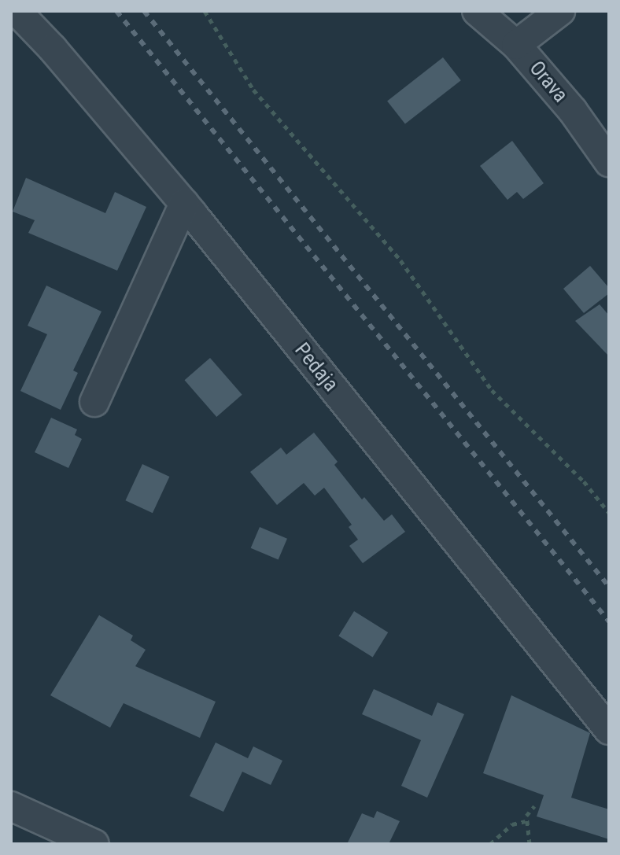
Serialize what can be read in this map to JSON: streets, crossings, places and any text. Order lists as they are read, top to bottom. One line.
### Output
{"streets":{"street":["Orava","Pedaja"]}}
